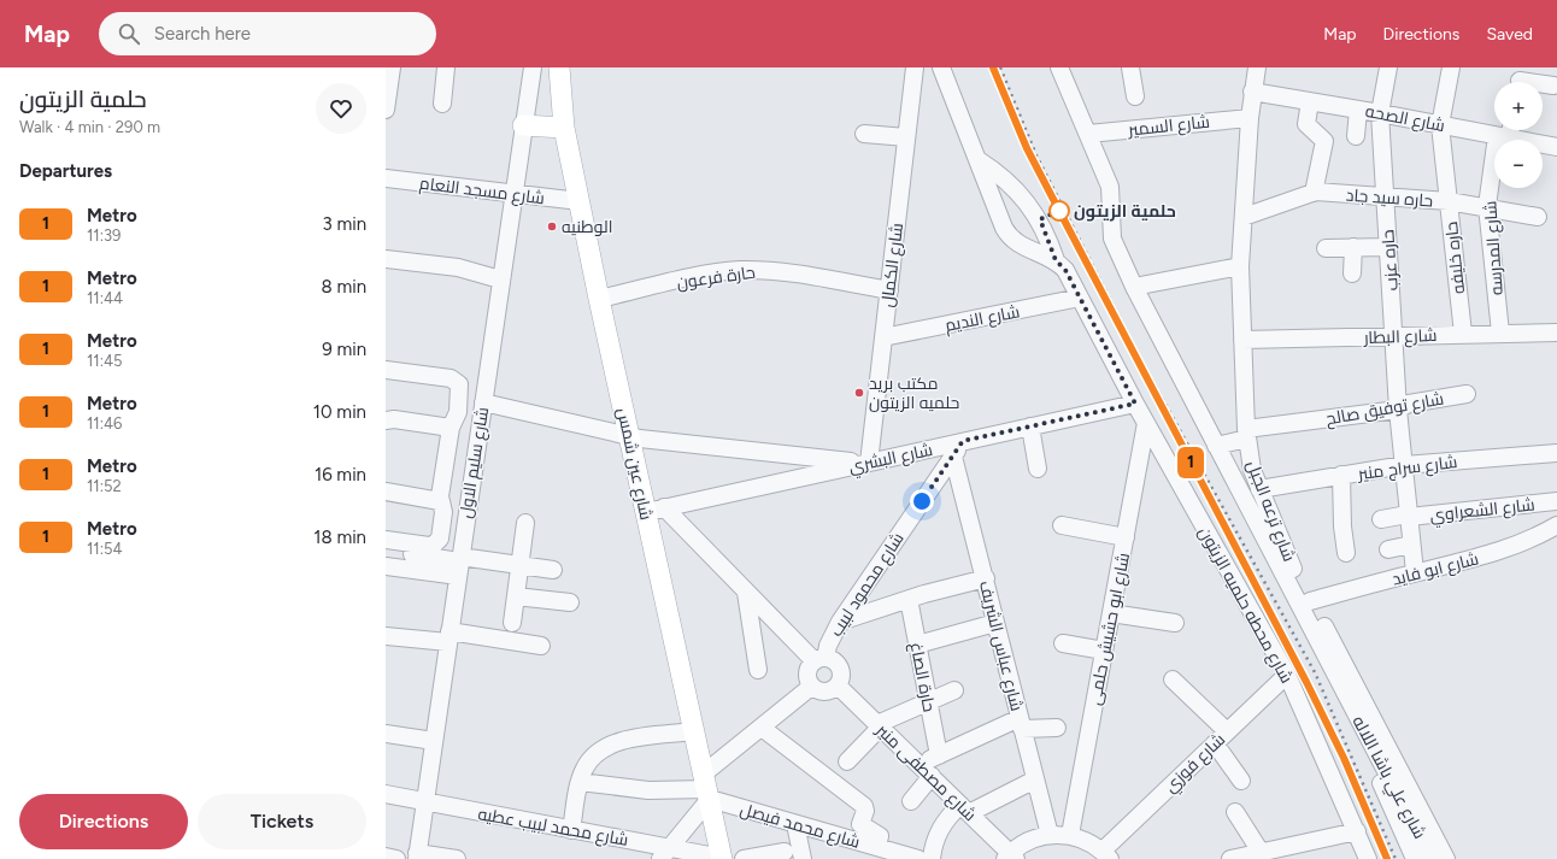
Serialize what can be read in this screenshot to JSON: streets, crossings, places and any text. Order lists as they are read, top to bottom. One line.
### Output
{"streets":{"main road":["شارع عين شمس"],"street":["شارع الصحه","شارع السمير","شارع مسجد النعام","حاره سيد جاد","شارع المدرسه","حاره خليفه","حاره عزب","شارع الكمال","حارة فرعون","شارع النديم","شارع البطار","شارع توفيق صالح","شارع البشري","شارع سليم الاول","شارع سراج منير","شارع الشعراوي","شارع ترعه الجبل","شارع ابو فايد","شارع محمود لبيب","شارع محطه حلميه الزيتون","شارع ابو حشيش حلمى","شارع عباس الشريف","حارة الصاغ","شارع فوزي","شارع مصطفى منير","شارع علي باشا اللاله","شارع محمد فيصل","شارع محمد لبيب عطيه"]},"crossings":[["شارع الصحه","شارع المدرسه"],["شارع الصحه","حاره خليفه"],["شارع الصحه","حاره عزب"],["شارع الصحه","شارع ترعه الجبل"],["شارع السمير","شارع ترعه الجبل"],["شارع مسجد النعام","شارع سليم الاول"],["شارع مسجد النعام","شارع عين شمس"],["حاره سيد جاد","شارع المدرسه"],["حاره سيد جاد","حاره خليفه"],["حاره سيد جاد","حاره عزب"],["حاره سيد جاد","شارع ترعه الجبل"],["شارع المدرسه","شارع البطار"],["حاره خليفه","شارع البطار"],["حاره عزب","شارع البطار"],["حاره عزب","شارع توفيق صالح"],["حاره عزب","شارع سراج منير"],["حاره عزب","شارع الشعراوي"],["حاره عزب","شارع ابو فايد"],["شارع الكمال","حارة فرعون"],["شارع الكمال","شارع النديم"],["شارع الكمال","شارع البشري"],["حارة فرعون","شارع عين شمس"],["شارع النديم","شارع محطه حلميه الزيتون"],["شارع البطار","شارع ترعه الجبل"],["شارع توفيق صالح","شارع ترعه الجبل"],["شارع البشري","شارع عين شمس"],["شارع البشري","شارع محمود لبيب"],["شارع البشري","شارع محطه حلميه الزيتون"],["شارع سليم الاول","شارع محمد لبيب عطيه"],["شارع عين شمس","شارع محمد فيصل"],["شارع عين شمس","شارع محمد لبيب عطيه"],["شارع سراج منير","شارع ترعه الجبل"],["شارع ترعه الجبل","شارع ابو فايد"],["شارع محمود لبيب","شارع عباس الشريف"],["شارع محمود لبيب","شارع مصطفى منير"],["شارع محطه حلميه الزيتون","شارع ابو حشيش حلمى"],["شارع محطه حلميه الزيتون","شارع فوزي"]],"places":["حلمية الزيتون","الوطنيه","مكتب بريد حلميه الزيتون"],"lines":["metro line 1"],"page":{"header":"Map","search":"Search here","nav":["Map","Directions","Saved"],"heading":[["حلمية الزيتون","Walk · 4 min · 290 m"],"Departures"],"on_map":"1","map_buttons":["+","−"],"list":[{"mark":"1","name":"Metro","note":"11:39","value":"3 min"},{"mark":"1","name":"Metro","note":"11:44","value":"8 min"},{"mark":"1","name":"Metro","note":"11:45","value":"9 min"},{"mark":"1","name":"Metro","note":"11:46","value":"10 min"},{"mark":"1","name":"Metro","note":"11:52","value":"16 min"},{"mark":"1","name":"Metro","note":"11:54","value":"18 min"}],"buttons":["Directions","Tickets"]}}
